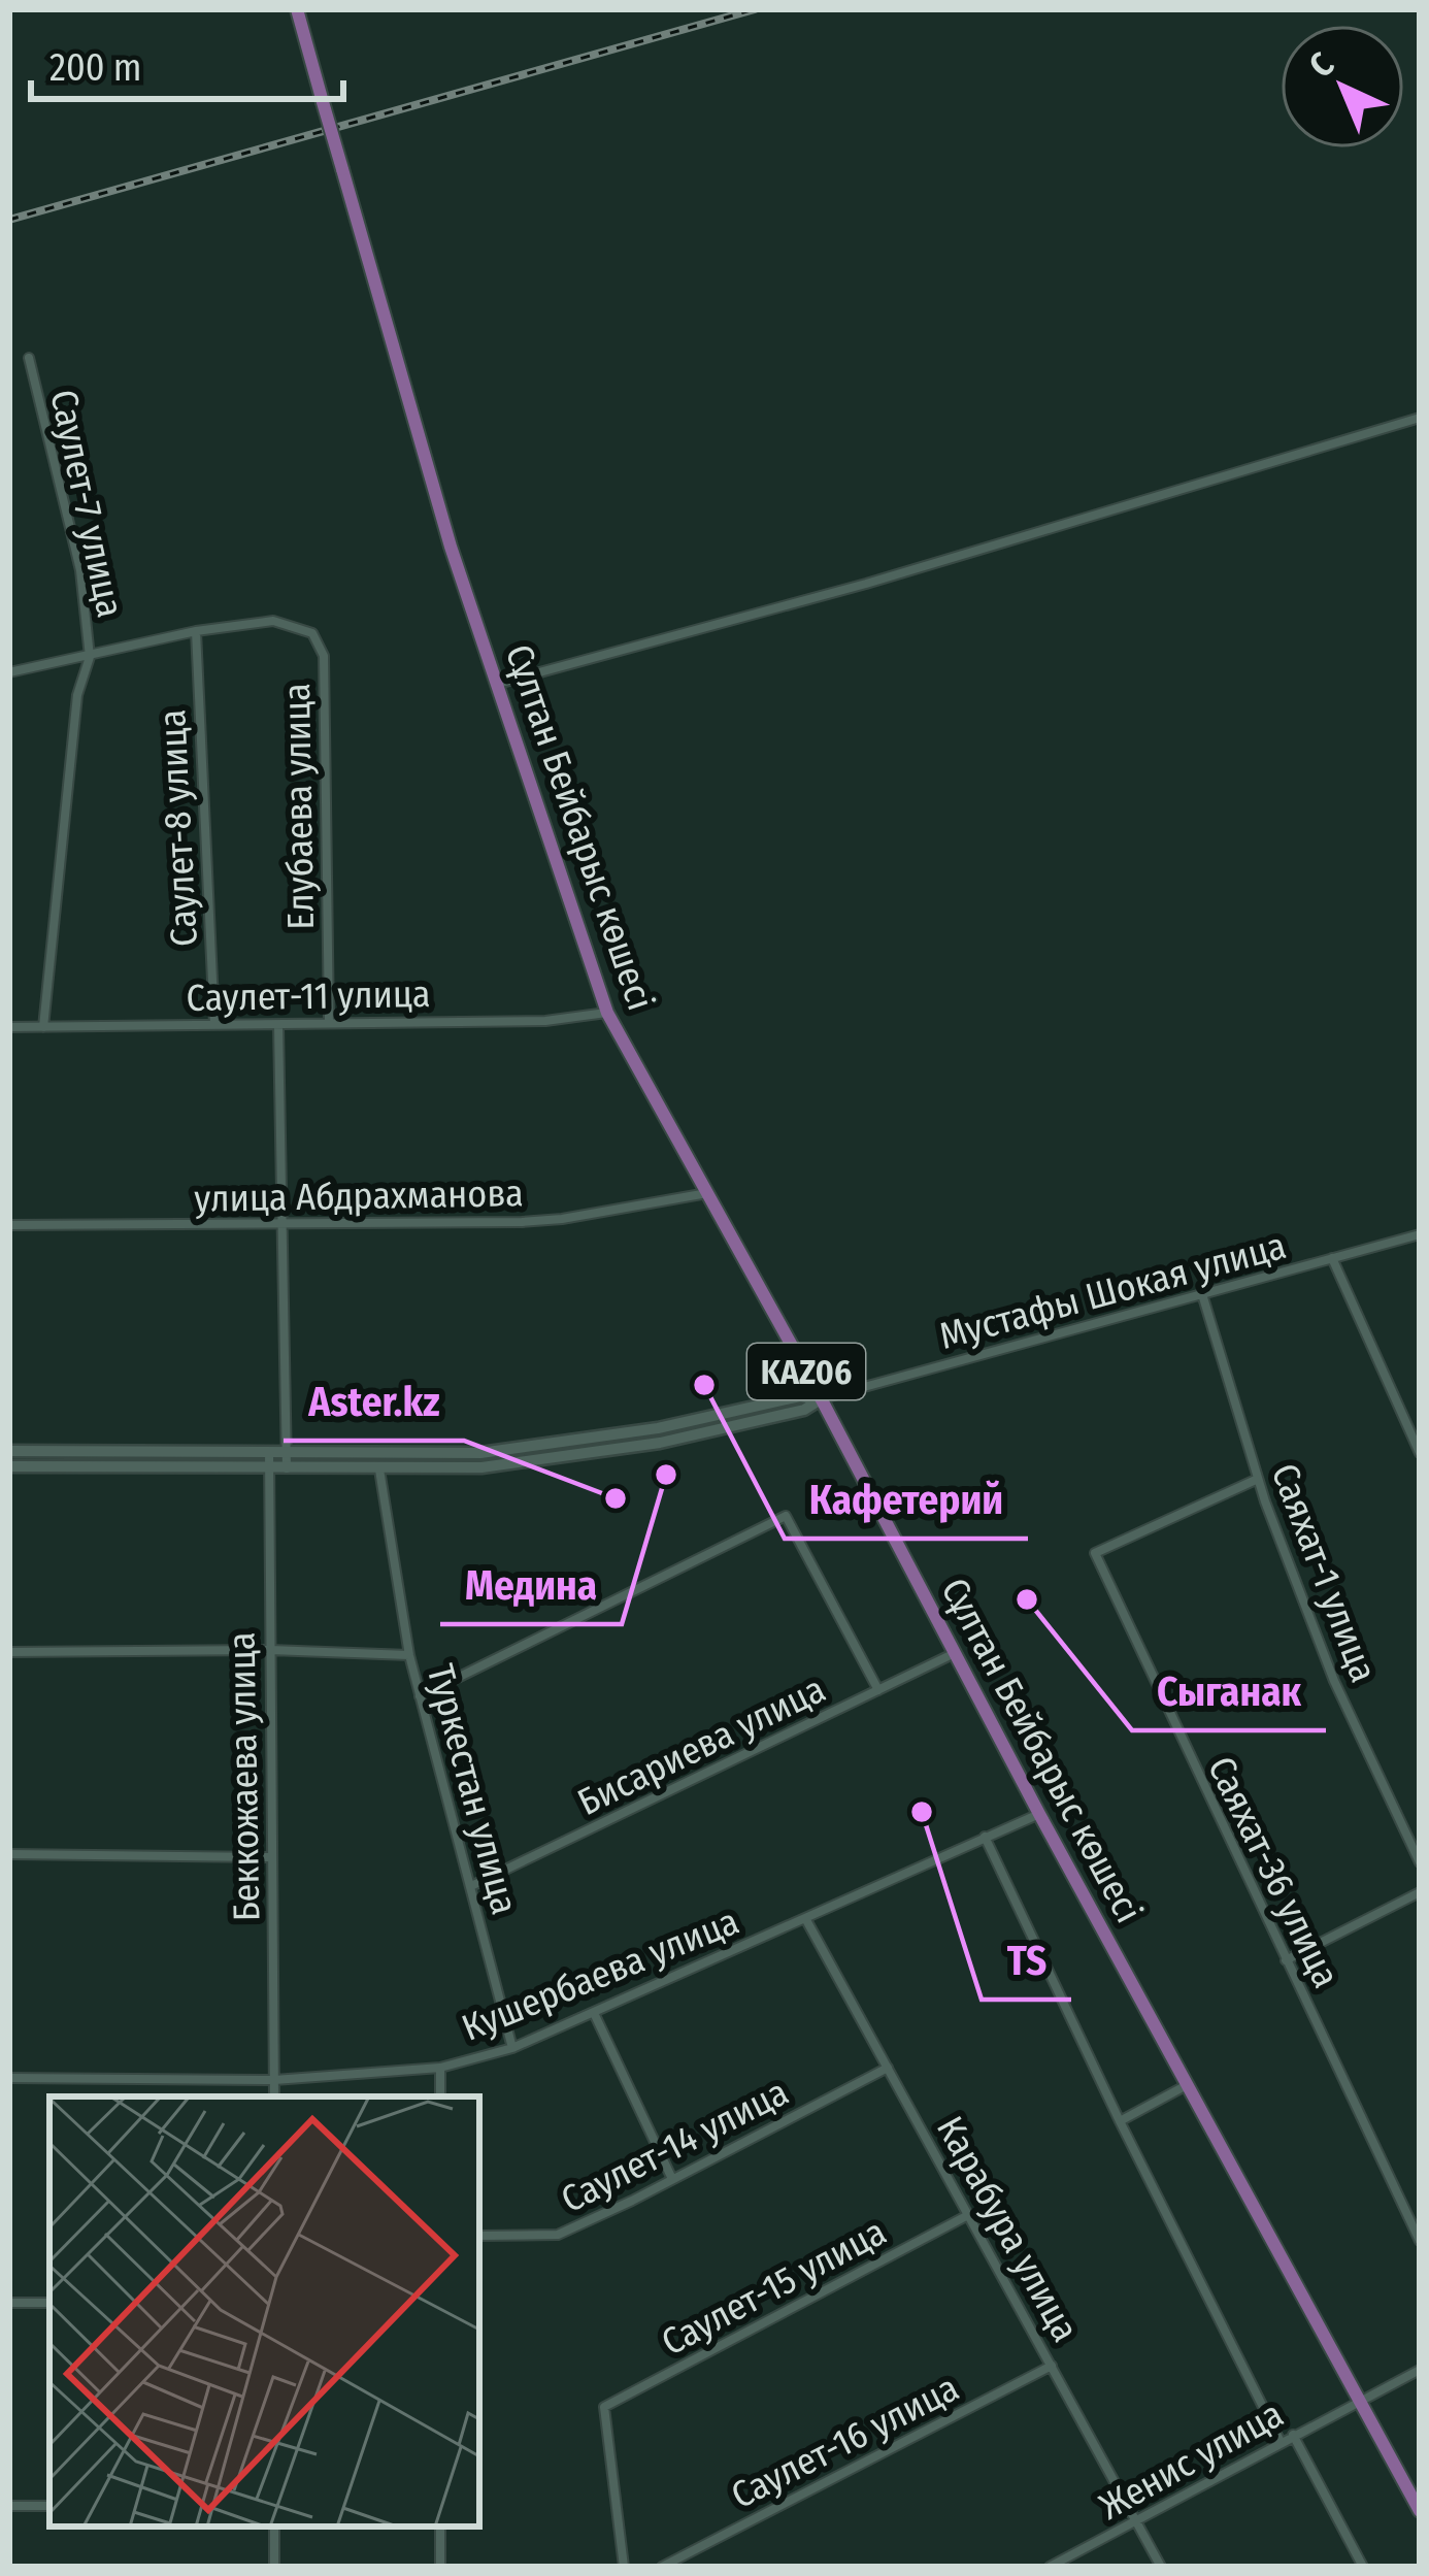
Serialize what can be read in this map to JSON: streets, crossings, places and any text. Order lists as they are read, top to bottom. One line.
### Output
{"streets":{"main road":["Сұлтан Бейбарыс көшесі","KAZ06"],"street":["Саулет-7 улица","Елубаева улица","Саулет-8 улица","Саулет-11 улица","улица Абдрахманова","Мустафы Шокая улица","Саяхат-1 улица","Бисариева улица","Беккожаева улица","Туркестан улица","Саяхат-36 улица","Кушербаева улица","Саулет-14 улица","Карабура улица","Саулет-15 улица","Саулет-16 улица","Женис улица"]},"crossings":[["Саулет-7 улица","Саулет-11 улица"],["Елубаева улица","Саулет-8 улица"],["Елубаева улица","Саулет-11 улица"],["Сұлтан Бейбарыс көшесі","Саулет-11 улица"],["Сұлтан Бейбарыс көшесі","улица Абдрахманова"],["Сұлтан Бейбарыс көшесі","Мустафы Шокая улица"],["Сұлтан Бейбарыс көшесі","Бисариева улица"],["Сұлтан Бейбарыс көшесі","Кушербаева улица"],["Сұлтан Бейбарыс көшесі","Женис улица"],["Саулет-8 улица","Саулет-11 улица"],["Мустафы Шокая улица","Саяхат-1 улица"],["Саяхат-1 улица","Саяхат-36 улица"],["Бисариева улица","Туркестан улица"],["Беккожаева улица","Кушербаева улица"],["Туркестан улица","Кушербаева улица"],["Кушербаева улица","Карабура улица"],["Саулет-14 улица","Карабура улица"],["Карабура улица","Саулет-15 улица"],["Карабура улица","Саулет-16 улица"],["Карабура улица","Женис улица"]],"places":["Кафетерий","Медина","Aster.kz","Сыганак","TS"],"scale_bar":"200 m","north":"top left"}
